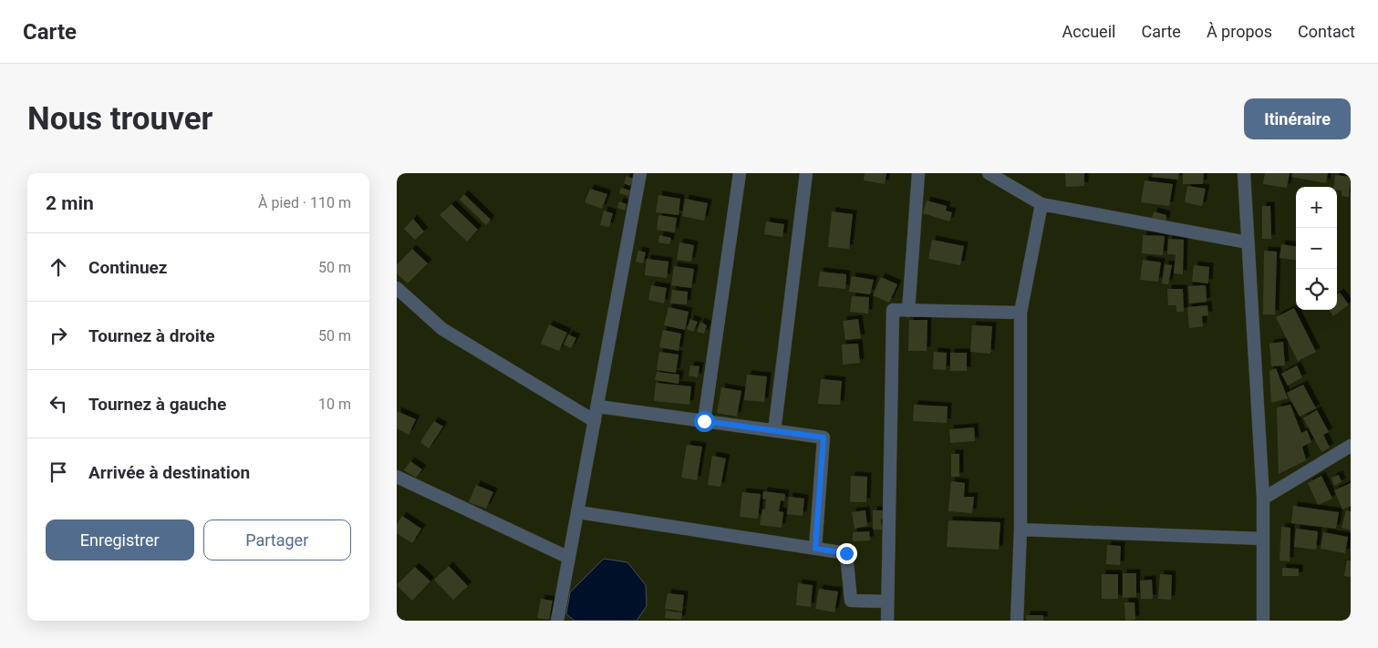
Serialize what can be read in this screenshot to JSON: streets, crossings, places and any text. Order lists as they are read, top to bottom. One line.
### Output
{"page":{"header":"Carte","nav":["Accueil","Carte","À propos","Contact"],"buttons":["Itinéraire",["Enregistrer","Partager"]],"title":"Nous trouver","heading":["2 min","À pied · 110 m"],"map_buttons":["+","−"],"list":[["Continuez","50 m"],["Tournez à droite","50 m"],["Tournez à gauche","10 m"],"Arrivée à destination"]}}
